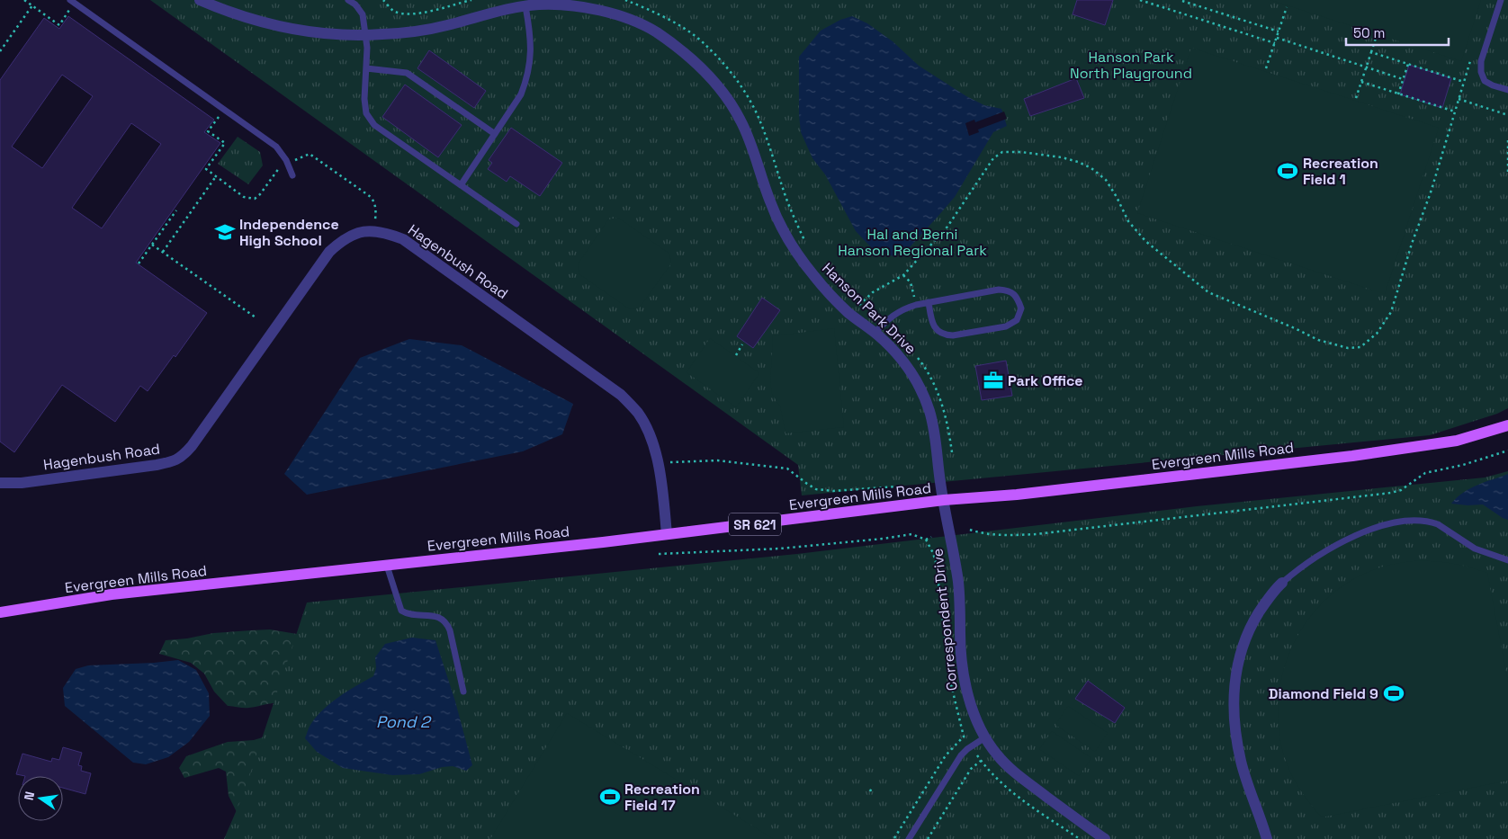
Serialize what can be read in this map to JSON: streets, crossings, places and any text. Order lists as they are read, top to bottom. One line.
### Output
{"streets":{"main road":["Evergreen Mills Road","SR 621"],"street":["Hagenbush Road","Hanson Park Drive","Correspondent Drive"]},"crossings":[["Hagenbush Road","Evergreen Mills Road"],["Hanson Park Drive","Evergreen Mills Road"],["Hanson Park Drive","Correspondent Drive"],["Evergreen Mills Road","Correspondent Drive"]],"water":["Pond 2"],"parks":["Hanson Park North Playground","Hal and Berni Hanson Regional Park"],"places":{"sports":["Recreation Field 1","Diamond Field 9","Recreation Field 17"],"school or university":["Independence High School"],"office":["Park Office"]},"scale_bar":"50 m","north":"left"}
